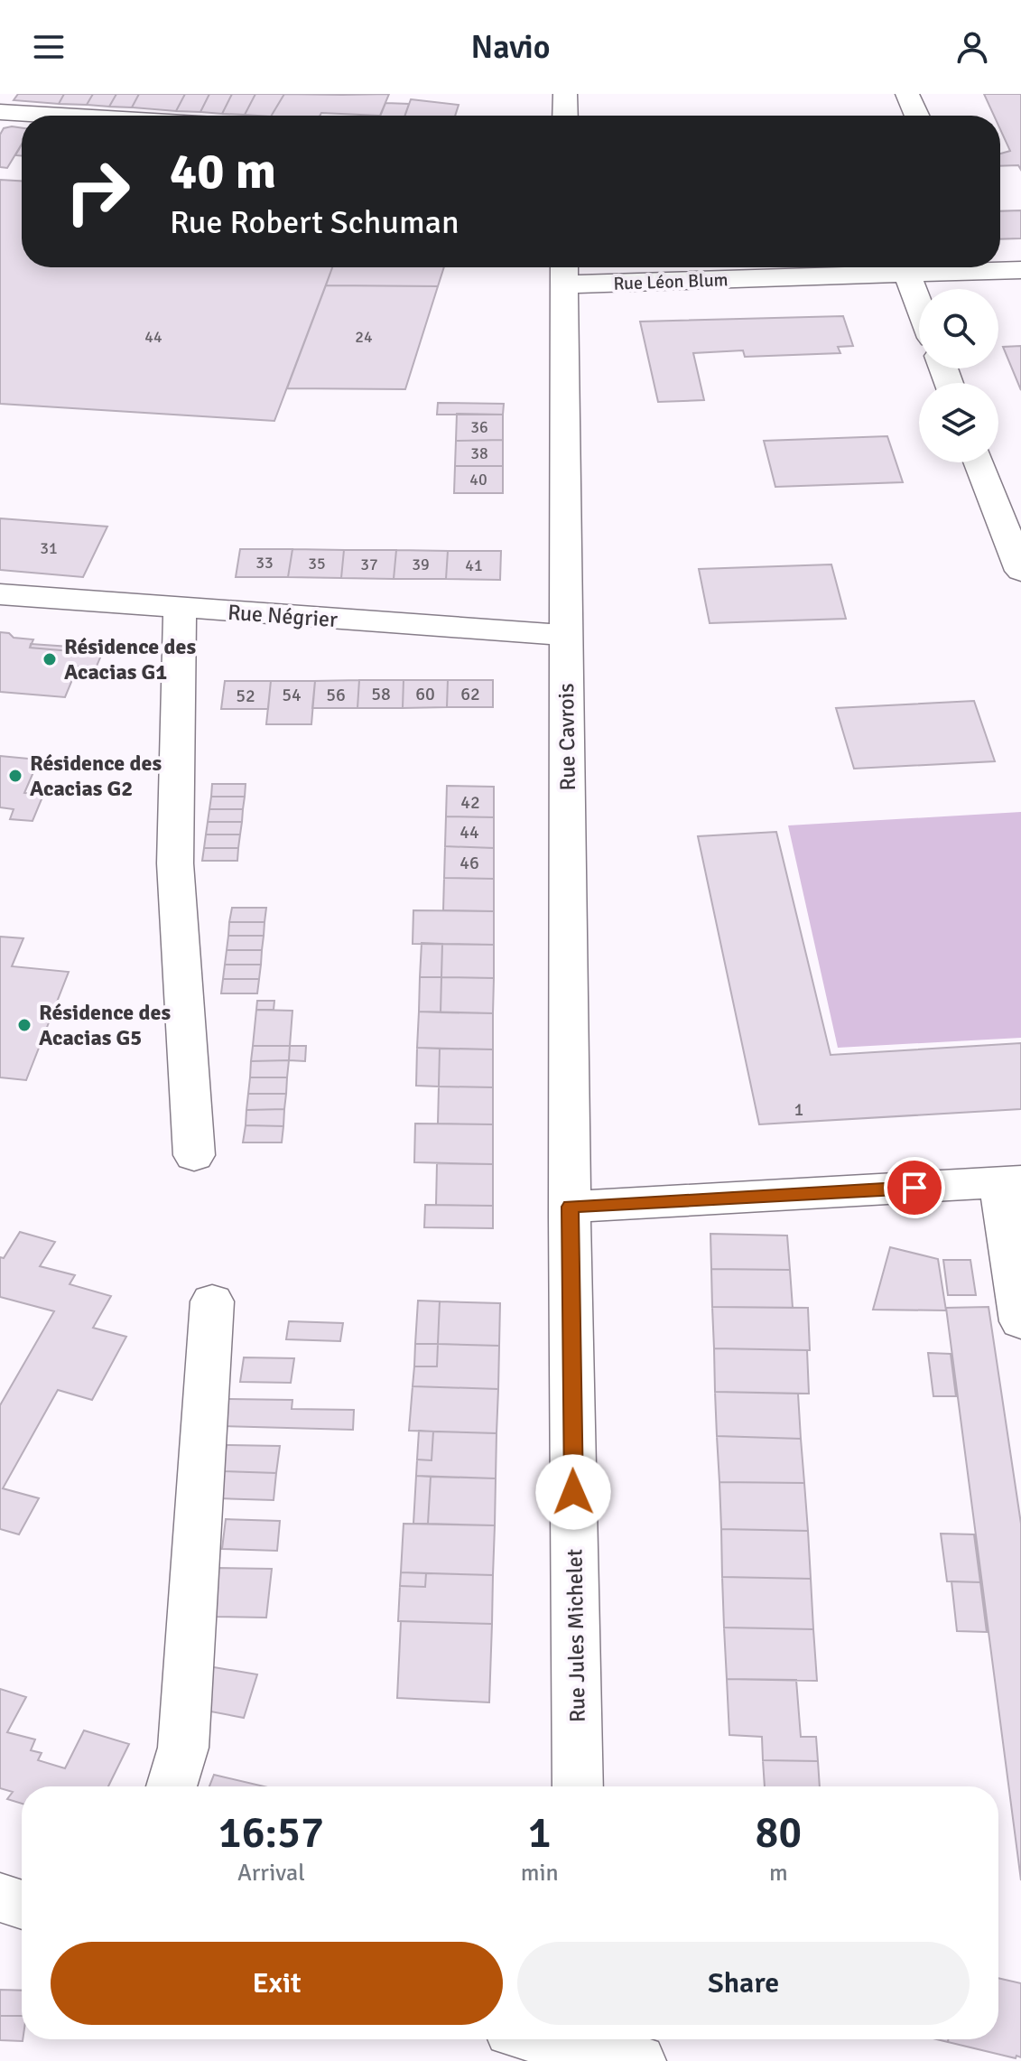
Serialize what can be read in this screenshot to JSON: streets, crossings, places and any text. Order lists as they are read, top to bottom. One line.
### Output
{"streets":{"street":["Rue Léon Blum","Rue Négrier","Rue Cavrois","Rue Jules Michelet"]},"crossings":[["Rue Léon Blum","Rue Cavrois"],["Rue Négrier","Rue Cavrois"],["Rue Cavrois","Rue Jules Michelet"]],"places":["Résidence des Acacias G1","Résidence des Acacias G2","Résidence des Acacias G5"],"house_numbers":["44","24","36","38","40","31","33","35","37","39","41","58","60","62","54","56","52","42","44","46","1"],"page":{"header":"Navio","turn":["40 m","Rue Robert Schuman"],"eta":["16:57","Arrival","1","min","80","m"],"buttons":["Exit","Share"]}}
